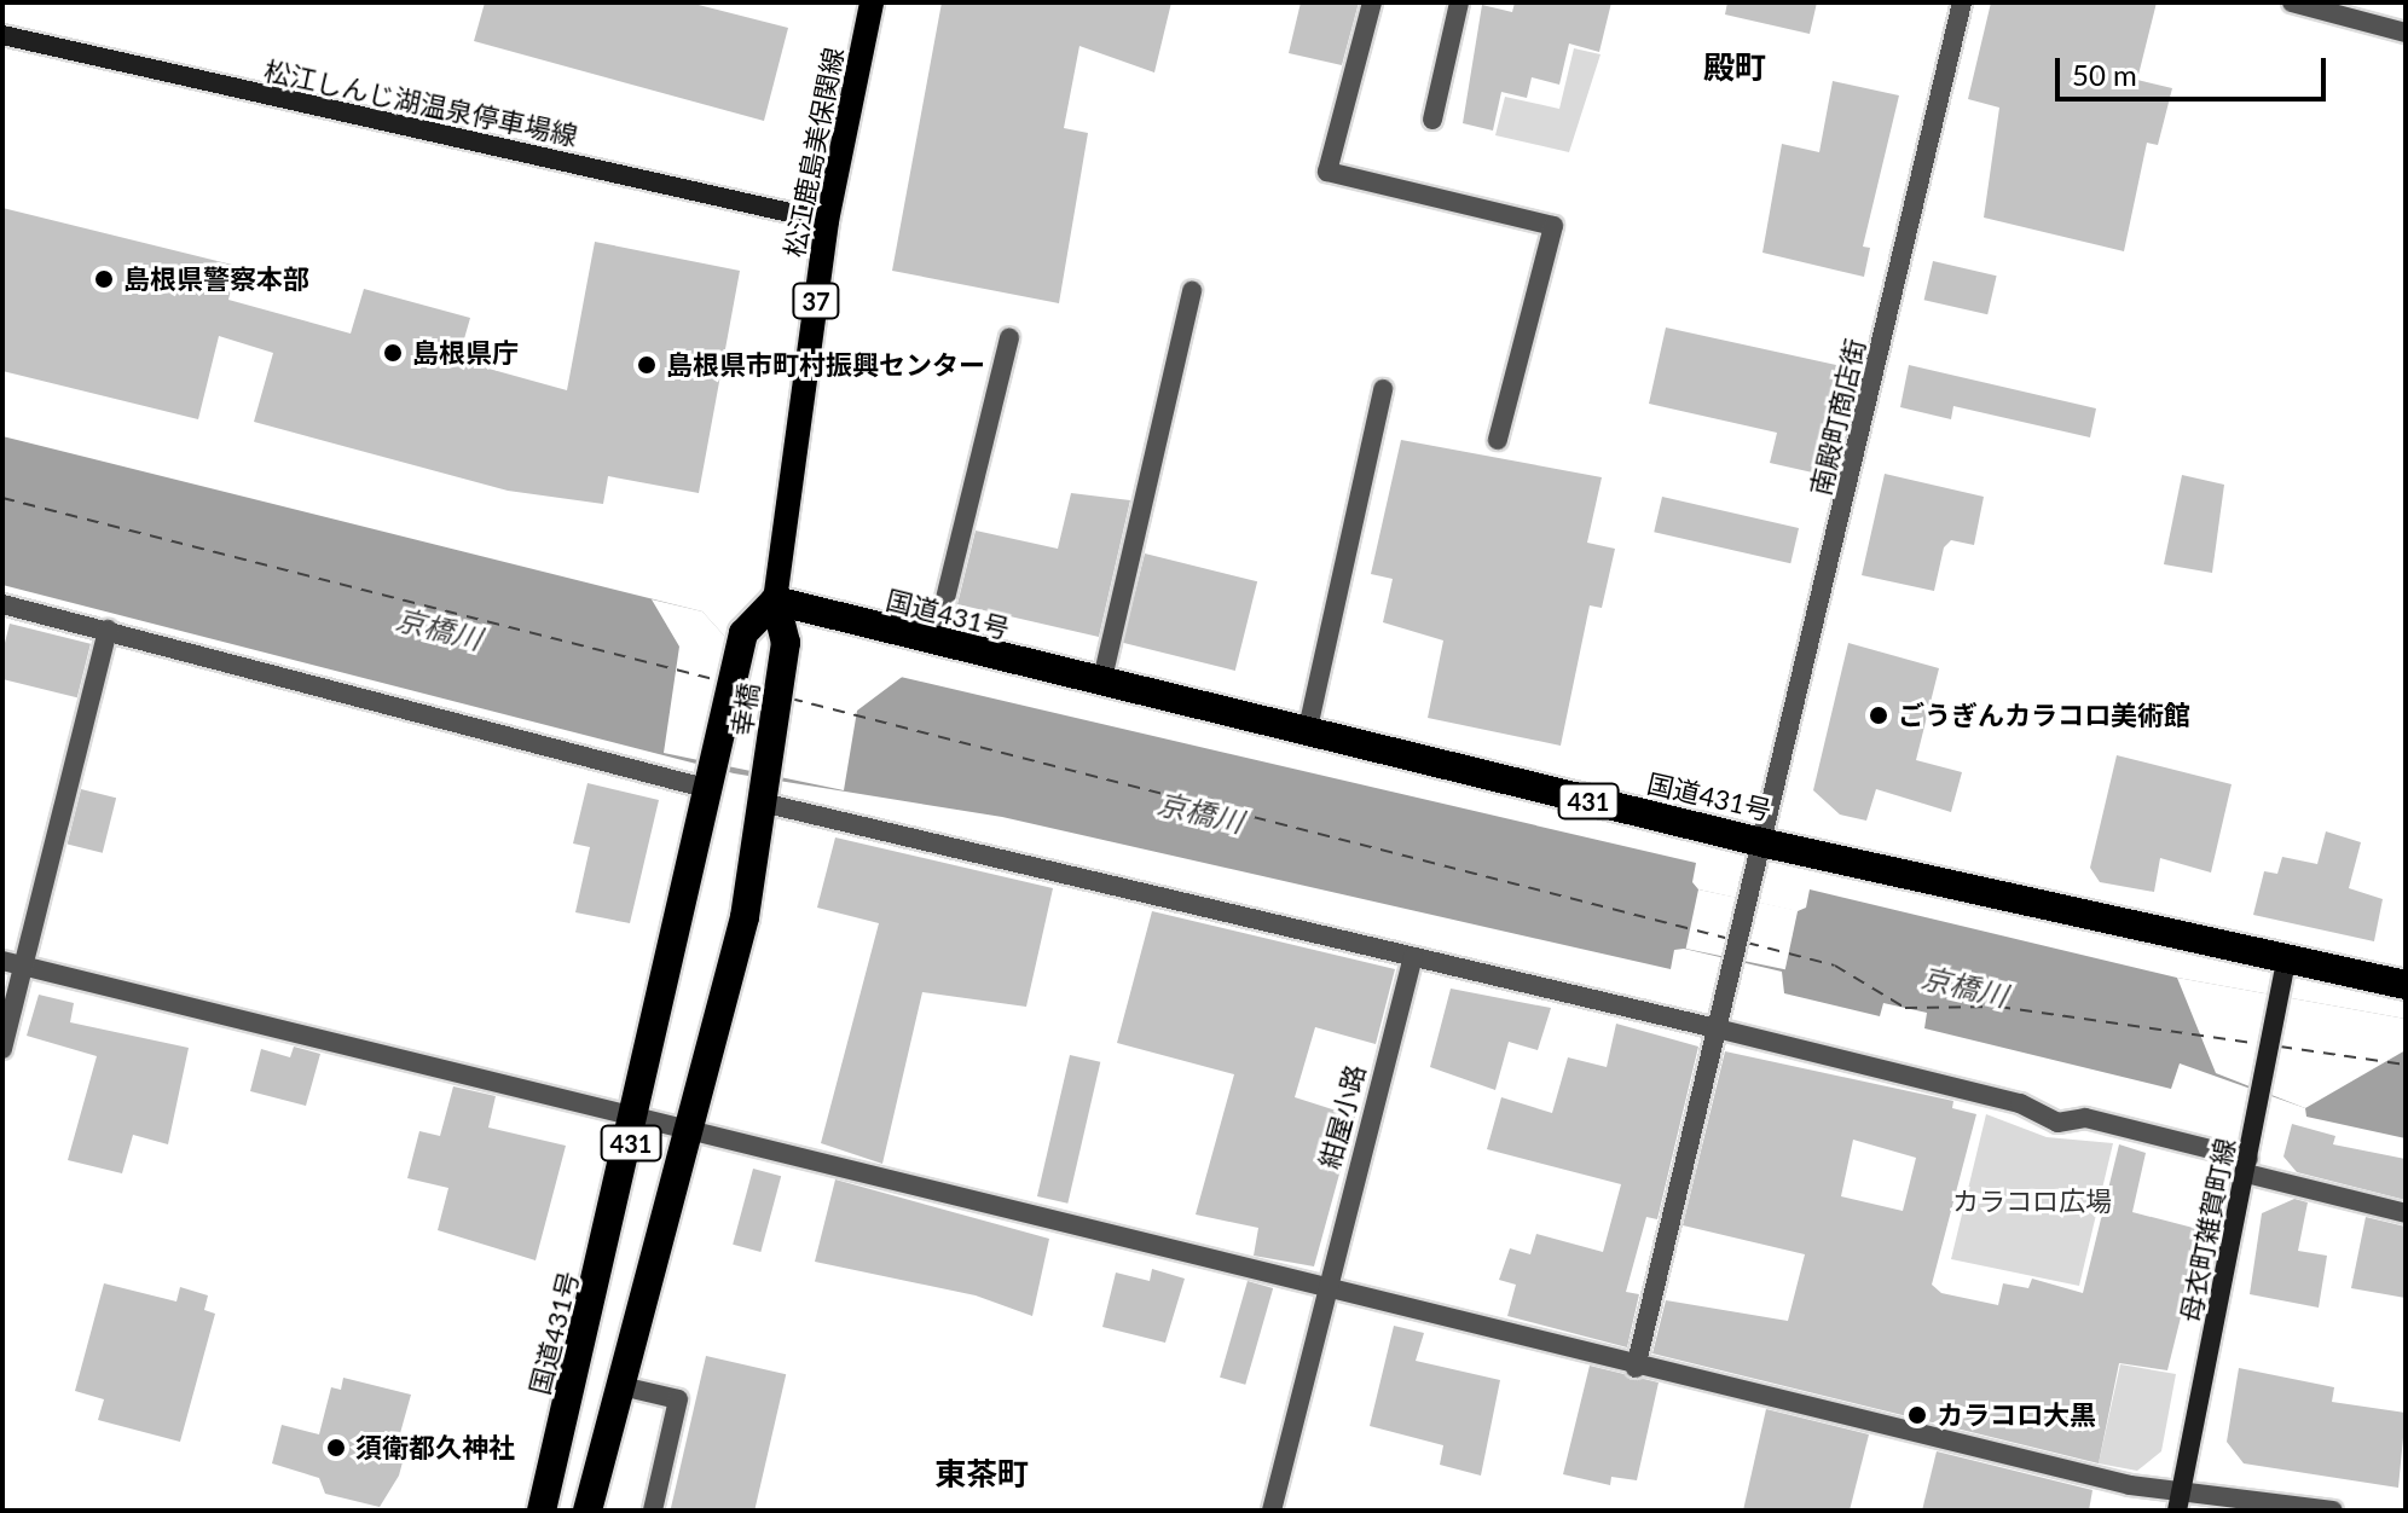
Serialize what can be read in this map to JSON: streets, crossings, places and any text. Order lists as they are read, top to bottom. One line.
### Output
{"streets":{"highway":["国道431号","幸橋","431"],"main road":["松江しんじ湖温泉停車場線","松江鹿島美保関線","37","母衣町雑賀町線"],"street":["南殿町商店街","紺屋小路"]},"crossings":[["松江しんじ湖温泉停車場線","松江鹿島美保関線"],["松江鹿島美保関線","国道431号"],["松江鹿島美保関線","幸橋"],["南殿町商店街","国道431号"],["国道431号","幸橋"],["国道431号","母衣町雑賀町線"],["幸橋","431"]],"districts":["殿町","東茶町"],"water":["京橋川"],"parks":["カラコロ広場"],"places":["島根県警察本部","島根県庁","島根県市町村振興センター","ごうぎんカラコロ美術館","カラコロ大黒","須衛都久神社"],"scale_bar":"50 m"}
